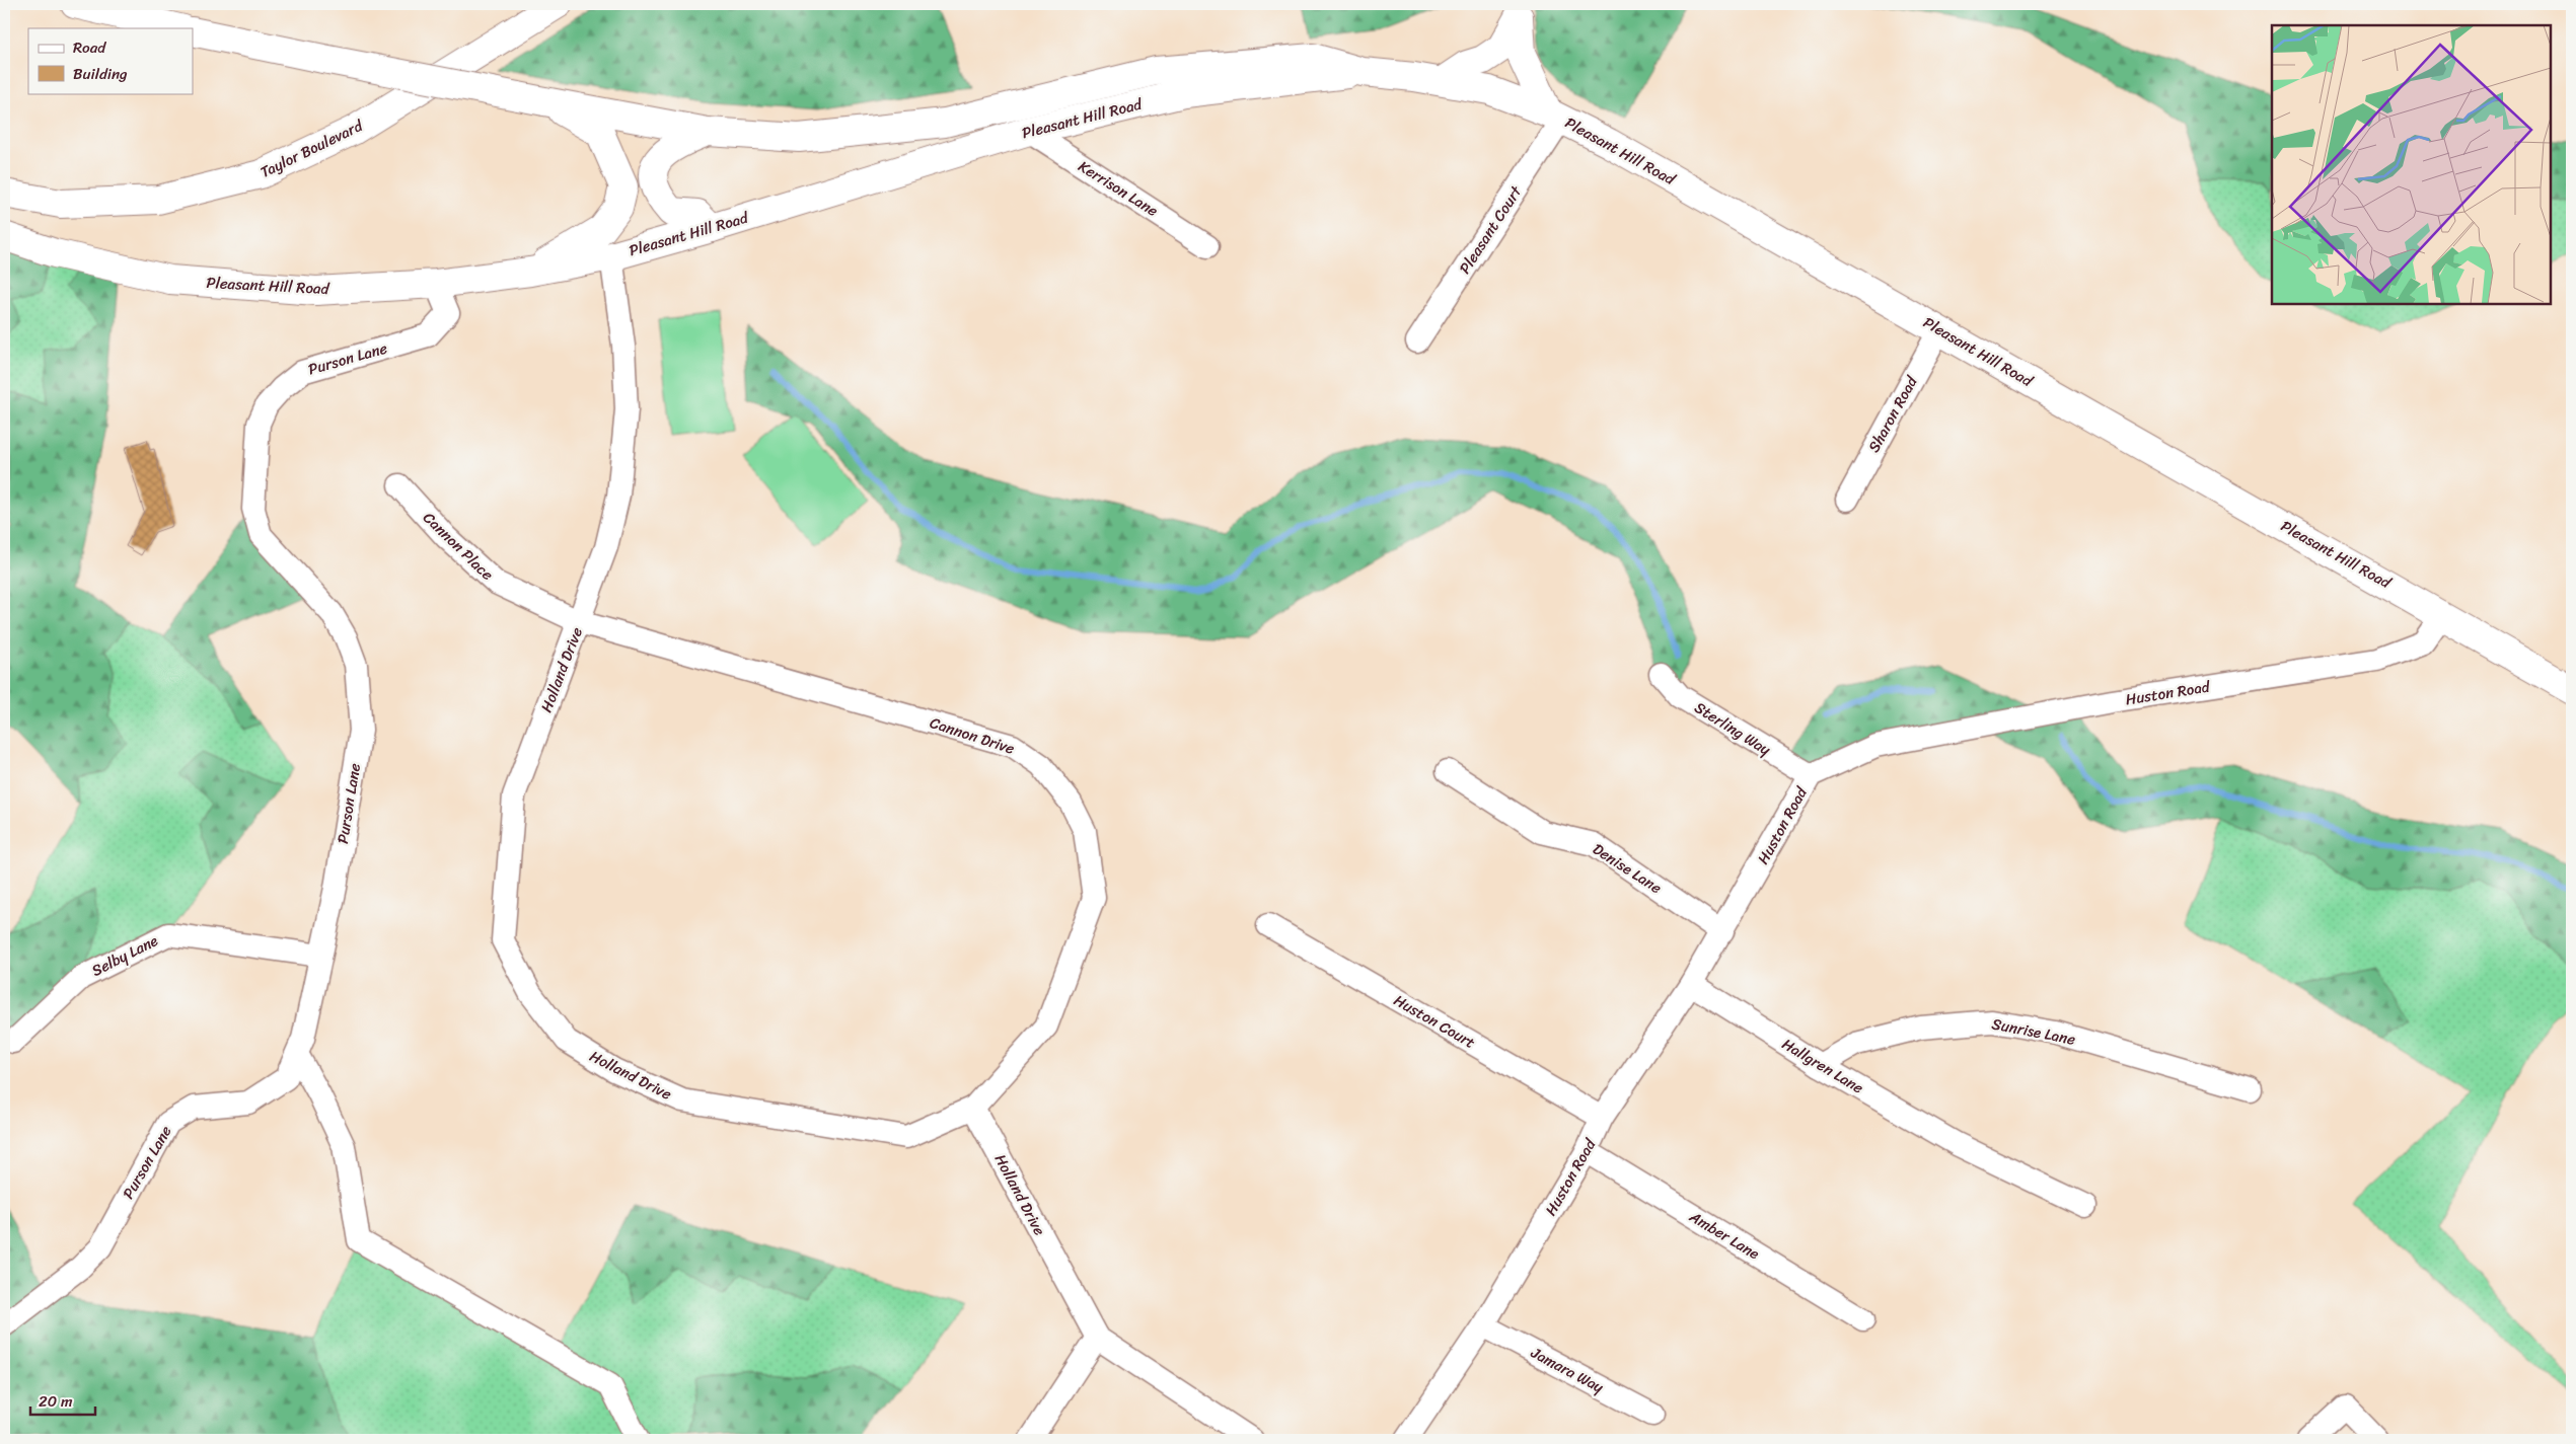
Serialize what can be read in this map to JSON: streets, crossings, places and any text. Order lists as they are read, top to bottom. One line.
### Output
{"streets":{"main road":["Pleasant Hill Road","Taylor Boulevard"],"street":["Kerrison Lane","Pleasant Court","Purson Lane","Sharon Road","Cannon Place","Holland Drive","Huston Road","Sterling Way","Cannon Drive","Denise Lane","Selby Lane","Huston Court","Sunrise Lane","Hallgren Lane","Amber Lane","Jamara Way"]},"crossings":[["Pleasant Hill Road","Kerrison Lane"],["Pleasant Hill Road","Pleasant Court"],["Pleasant Hill Road","Purson Lane"],["Pleasant Hill Road","Sharon Road"],["Pleasant Hill Road","Holland Drive"],["Pleasant Hill Road","Huston Road"],["Purson Lane","Selby Lane"],["Cannon Place","Holland Drive"],["Cannon Place","Cannon Drive"],["Holland Drive","Cannon Drive"],["Huston Road","Sterling Way"],["Huston Road","Denise Lane"],["Huston Road","Huston Court"],["Huston Road","Hallgren Lane"],["Huston Road","Amber Lane"],["Huston Road","Jamara Way"],["Sunrise Lane","Hallgren Lane"]],"legend":["Road","Building"],"scale_bar":"20 m"}
